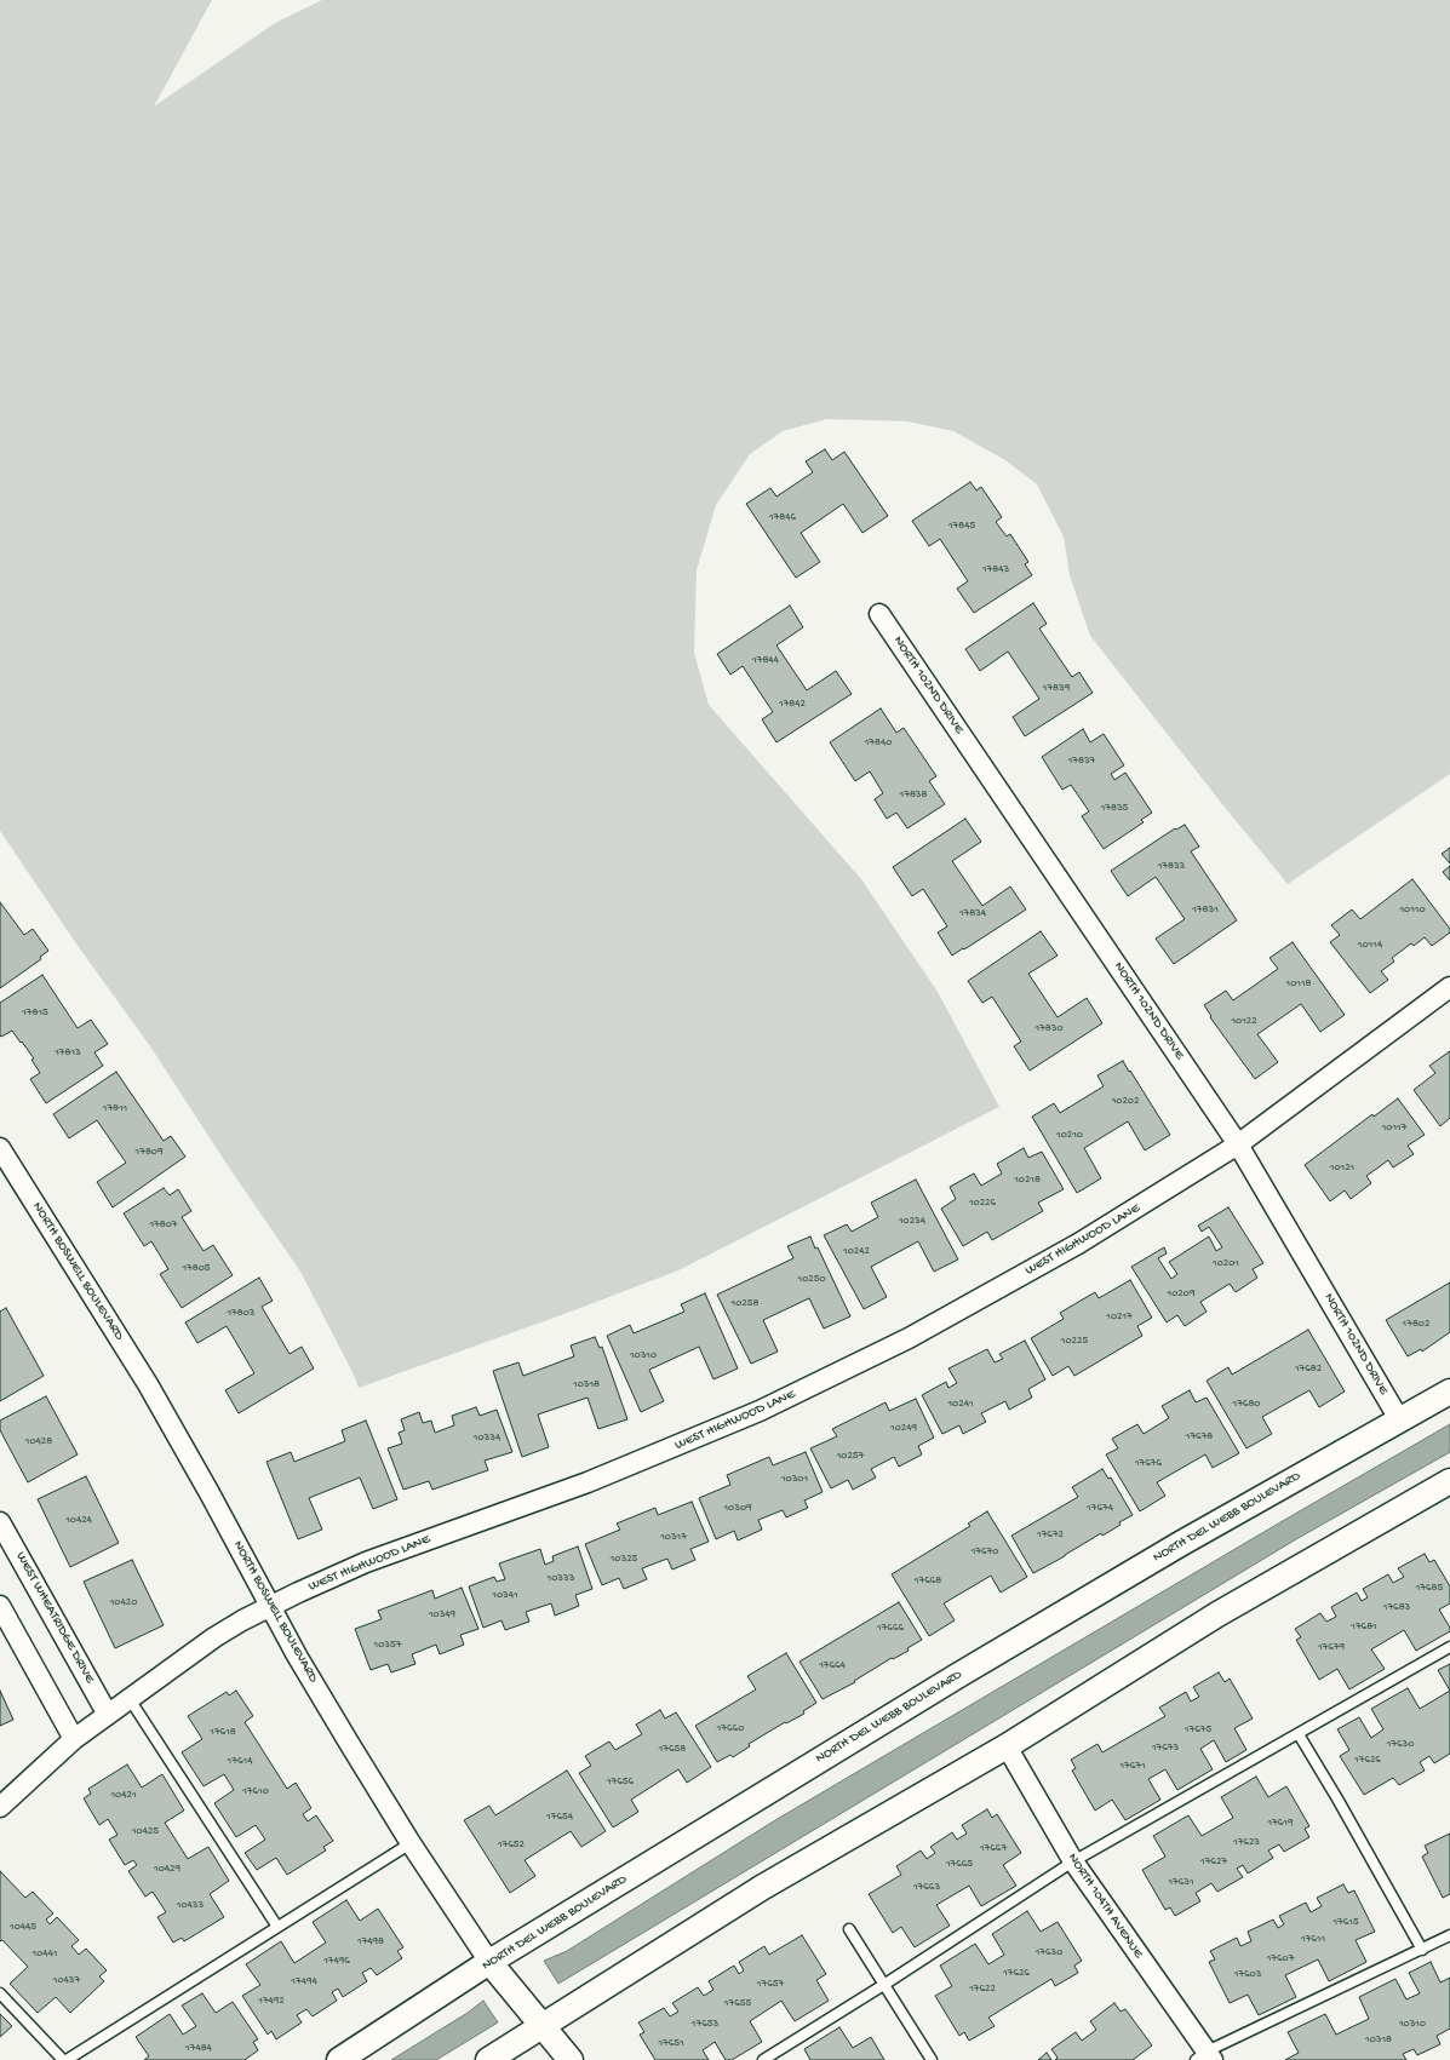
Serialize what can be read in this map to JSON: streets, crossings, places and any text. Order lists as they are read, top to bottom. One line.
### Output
{"streets":{"street":["NORTH 102ND DRIVE","WEST HIGHWOOD LANE","NORTH BOSWELL BOULEVARD","NORTH DEL WEBB BOULEVARD","WEST WHEATRIDGE DRIVE","NORTH 104TH AVENUE"]},"crossings":[["NORTH 102ND DRIVE","WEST HIGHWOOD LANE"],["NORTH 102ND DRIVE","NORTH DEL WEBB BOULEVARD"],["WEST HIGHWOOD LANE","NORTH BOSWELL BOULEVARD"],["WEST HIGHWOOD LANE","WEST WHEATRIDGE DRIVE"],["NORTH BOSWELL BOULEVARD","NORTH DEL WEBB BOULEVARD"]],"house_numbers":["17846","17845","17843","17844","17839","17842","17840","17837","17838","17835","17833","17831","10110","17834","10114","10118","17815","10122","17830","17813","10202","17811","10117","10210","17809","10121","10218","10226","10234","17807","10242","10201","17805","10250","10209","10258","17803","10217","17802","10225","10310","17682","10318","10241","17680","10249","17678","10334","10428","10257","17676","10301","10309","17674","10424","17672","10317","17670","10325","10333","17668","17685","10341","10420","17683","10349","17681","17666","10357","17679","17664","17660","17675","17618","17630","17673","17658","17626","17614","17671","17656","17610","10421","17654","17619","10425","17623","17652","17667","17627","17665","10429","17631","17663","10433","17615","10445","17611","17498","17630","10441","17607","17496","17626","17603","10437","17494","17657","17622","17492","17655","17653","10310","10318","17651","17484"]}
